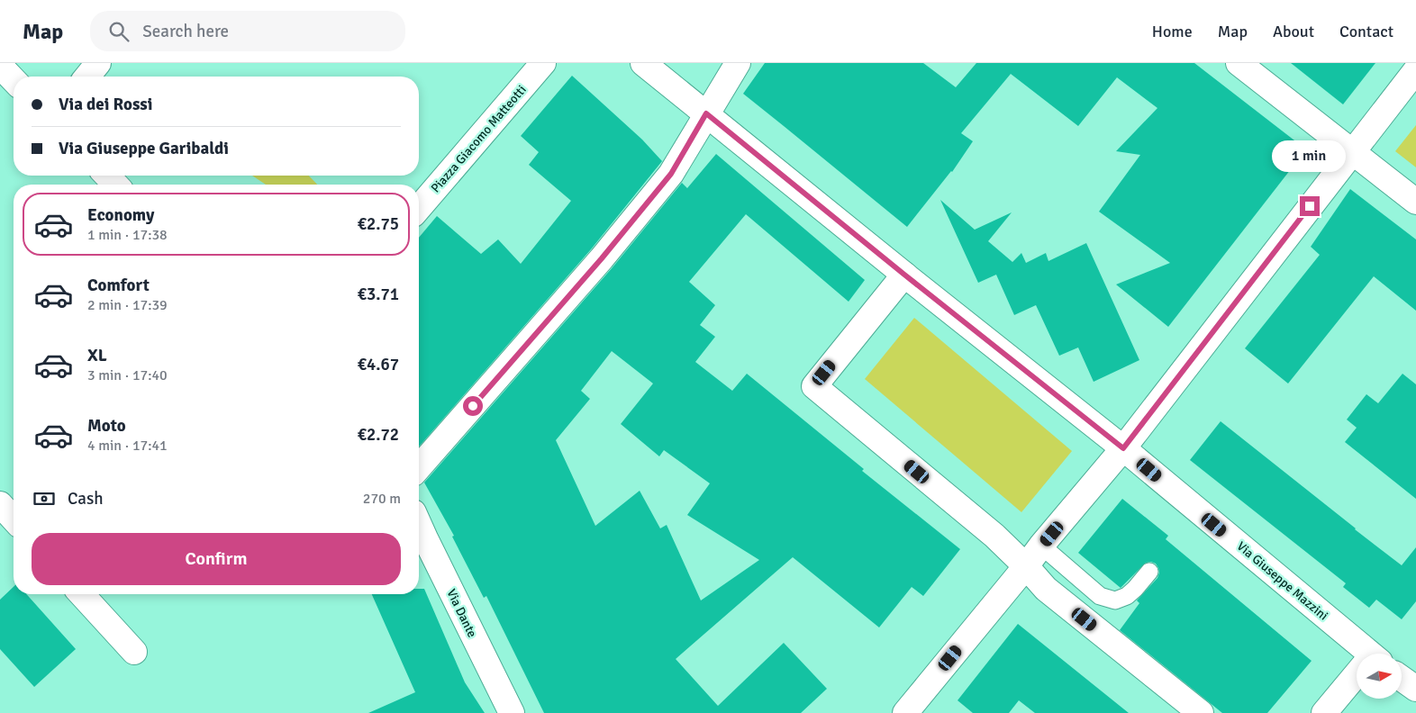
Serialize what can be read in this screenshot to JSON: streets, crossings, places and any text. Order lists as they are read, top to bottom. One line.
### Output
{"streets":{"street":["Piazza Giacomo Matteotti","Via Giuseppe Mazzini","Via Dante"]},"north":"right","page":{"header":"Map","search":"Search here","nav":["Home","Map","About","Contact"],"banner":["Via dei Rossi","Via Giuseppe Garibaldi"],"bubble":"1 min","list":[{"name":"Economy","note":"1 min · 17:38","value":"€2.75"},{"name":"Comfort","note":"2 min · 17:39","value":"€3.71"},{"name":"XL","note":"3 min · 17:40","value":"€4.67"},{"name":"Moto","note":"4 min · 17:41","value":"€2.72"}],"pay":["Cash","270 m"],"buttons":"Confirm"}}
